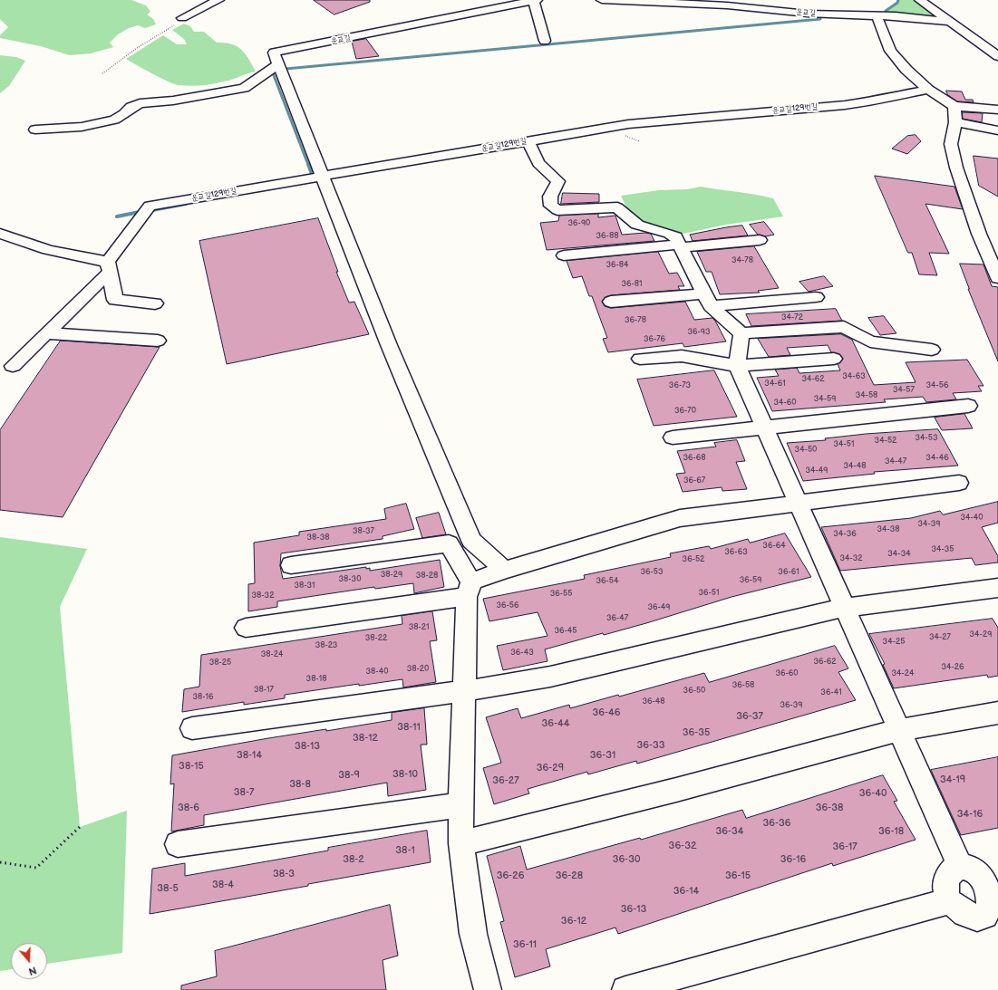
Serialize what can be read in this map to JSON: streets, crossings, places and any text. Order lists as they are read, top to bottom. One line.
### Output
{"streets":{"street":["운교길","운교길129번길"]},"crossings":[["운교길","운교길129번길"]],"house_numbers":["36-90","36-88","34-78","36-84","36-81","34-72","36-78","36-93","36-76","34-63","34-62","34-61","36-73","34-56","34-57","34-58","34-59","34-60","36-70","34-53","34-52","34-51","34-50","36-68","34-46","34-47","34-48","34-49","36-67","34-40","34-39","34-38","38-37","34-36","38-38","36-64","34-35","36-63","34-34","34-32","36-52","36-53","36-61","38-29","38-28","38-30","36-59","36-54","38-31","36-51","36-55","38-32","36-56","36-49","36-47","38-21","36-45","34-29","34-27","38-22","34-25","38-23","36-43","38-24","36-62","38-25","34-26","38-20","38-40","36-60","34-24","38-18","36-58","38-17","36-50","36-41","38-16","36-48","36-39","36-46","36-37","36-44","38-11","36-35","38-12","36-33","38-13","38-14","36-31","38-15","36-29","38-10","38-9","34-19","36-27","38-8","38-7","36-40","38-6","36-38","34-16","36-36","36-34","36-18","36-32","36-17","38-1","38-2","36-30","36-16","38-3","36-26","36-28","36-15","38-4","38-5","36-14","36-13","36-12","36-11"],"north":"bottom"}
